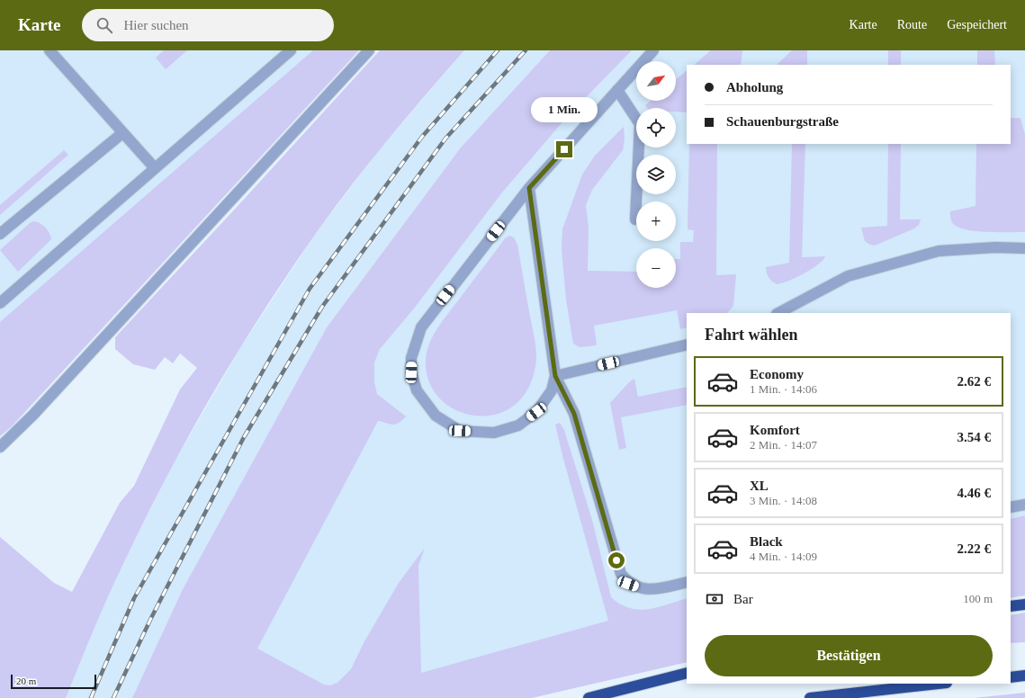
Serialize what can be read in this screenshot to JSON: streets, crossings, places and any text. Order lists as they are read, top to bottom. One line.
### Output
{"scale_bar":"20 m","north":"top right","page":{"header":"Karte","search":"Hier suchen","nav":["Karte","Route","Gespeichert"],"map_buttons":["+","−"],"banner":["Abholung","Schauenburgstraße"],"bubble":"1 Min.","heading":"Fahrt wählen","list":[{"name":"Economy","note":"1 Min. · 14:06","value":"2.62 €"},{"name":"Komfort","note":"2 Min. · 14:07","value":"3.54 €"},{"name":"XL","note":"3 Min. · 14:08","value":"4.46 €"},{"name":"Black","note":"4 Min. · 14:09","value":"2.22 €"}],"pay":["Bar","100 m"],"buttons":"Bestätigen","scale":"20 m"}}
